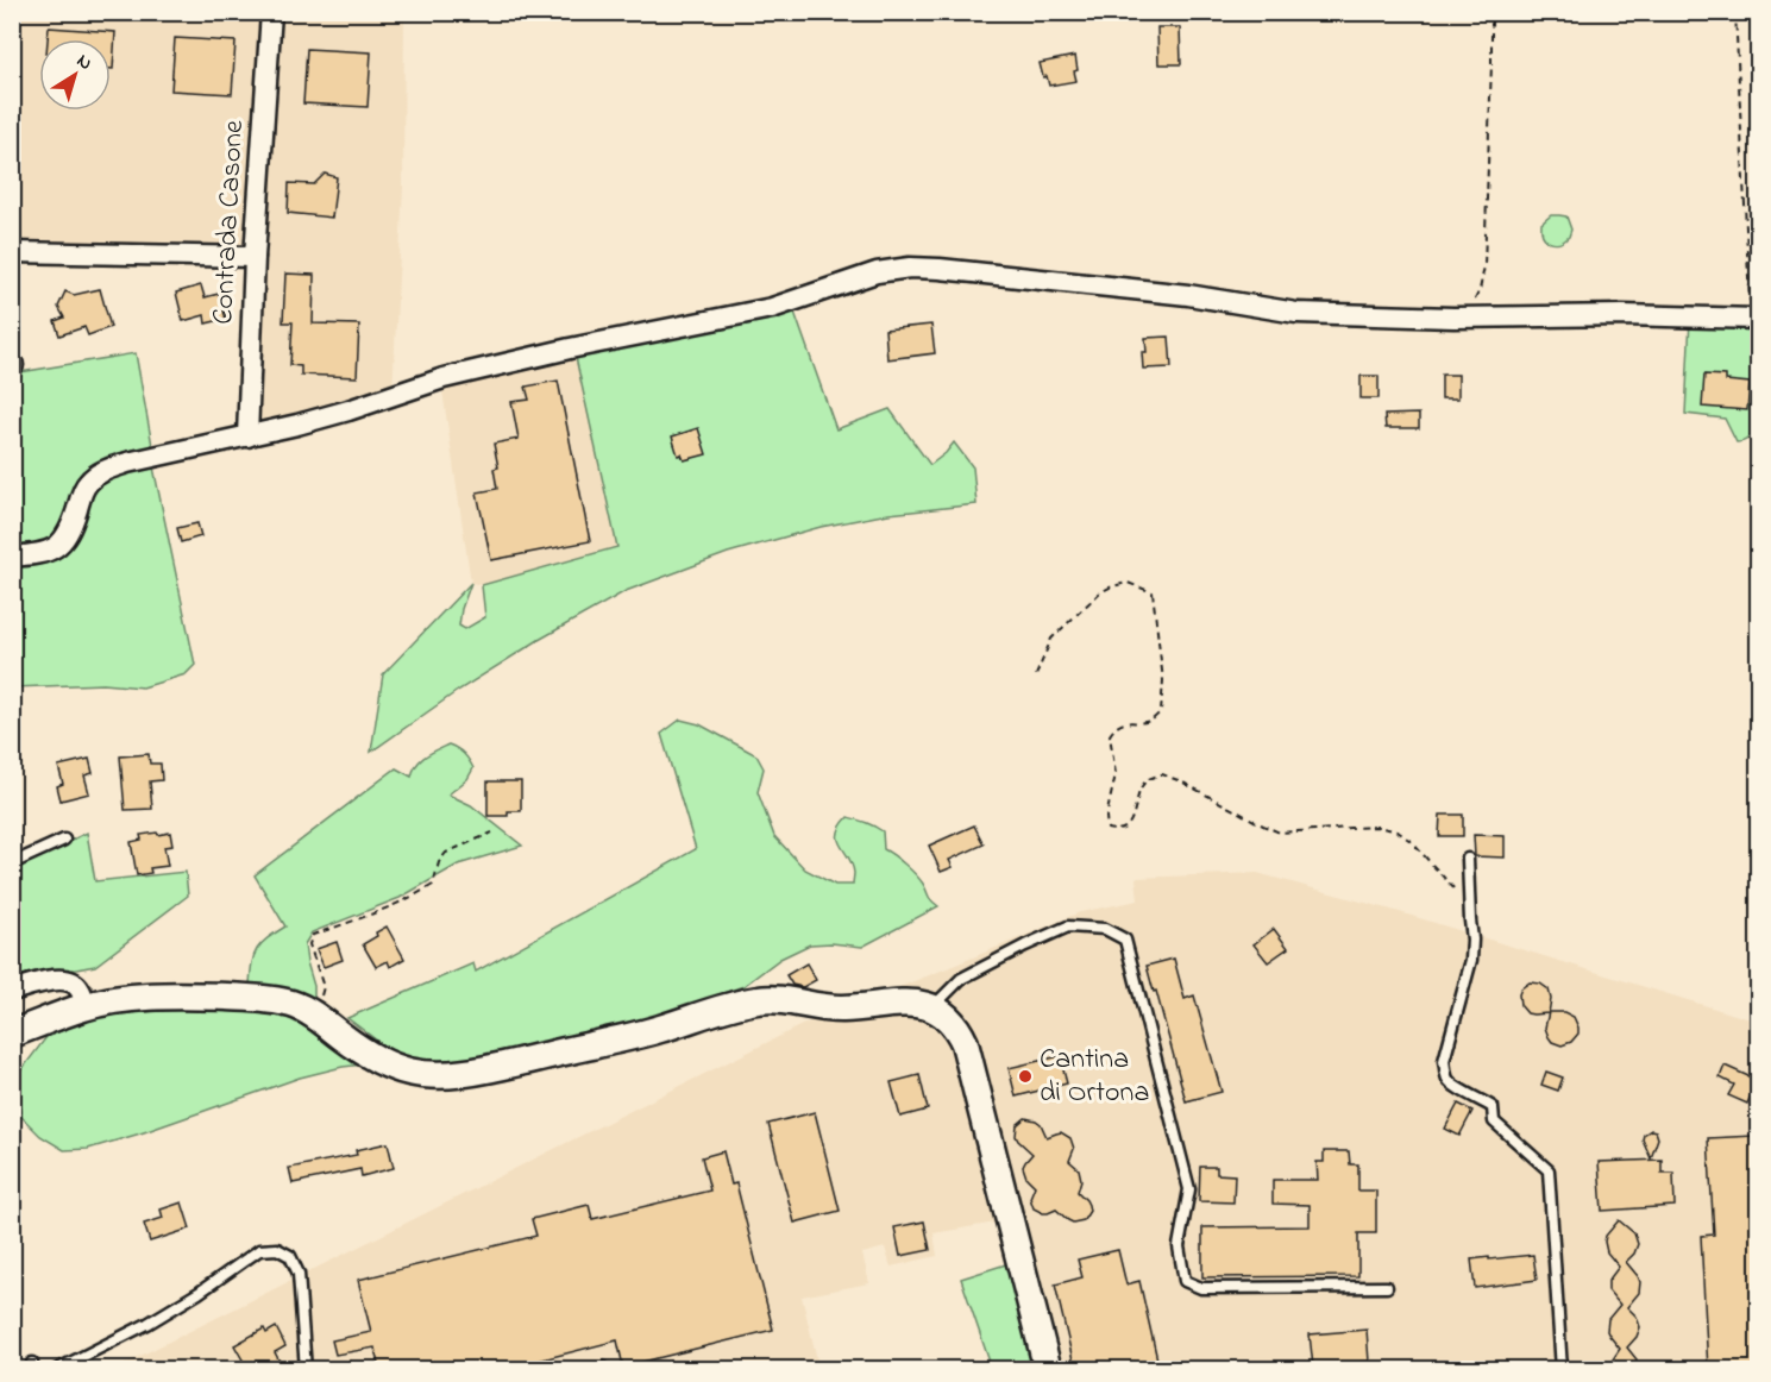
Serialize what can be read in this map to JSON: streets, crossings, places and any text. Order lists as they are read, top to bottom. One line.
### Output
{"streets":{"street":["Contrada Casone"]},"places":["Cantina di Ortona"],"north":"top right"}
